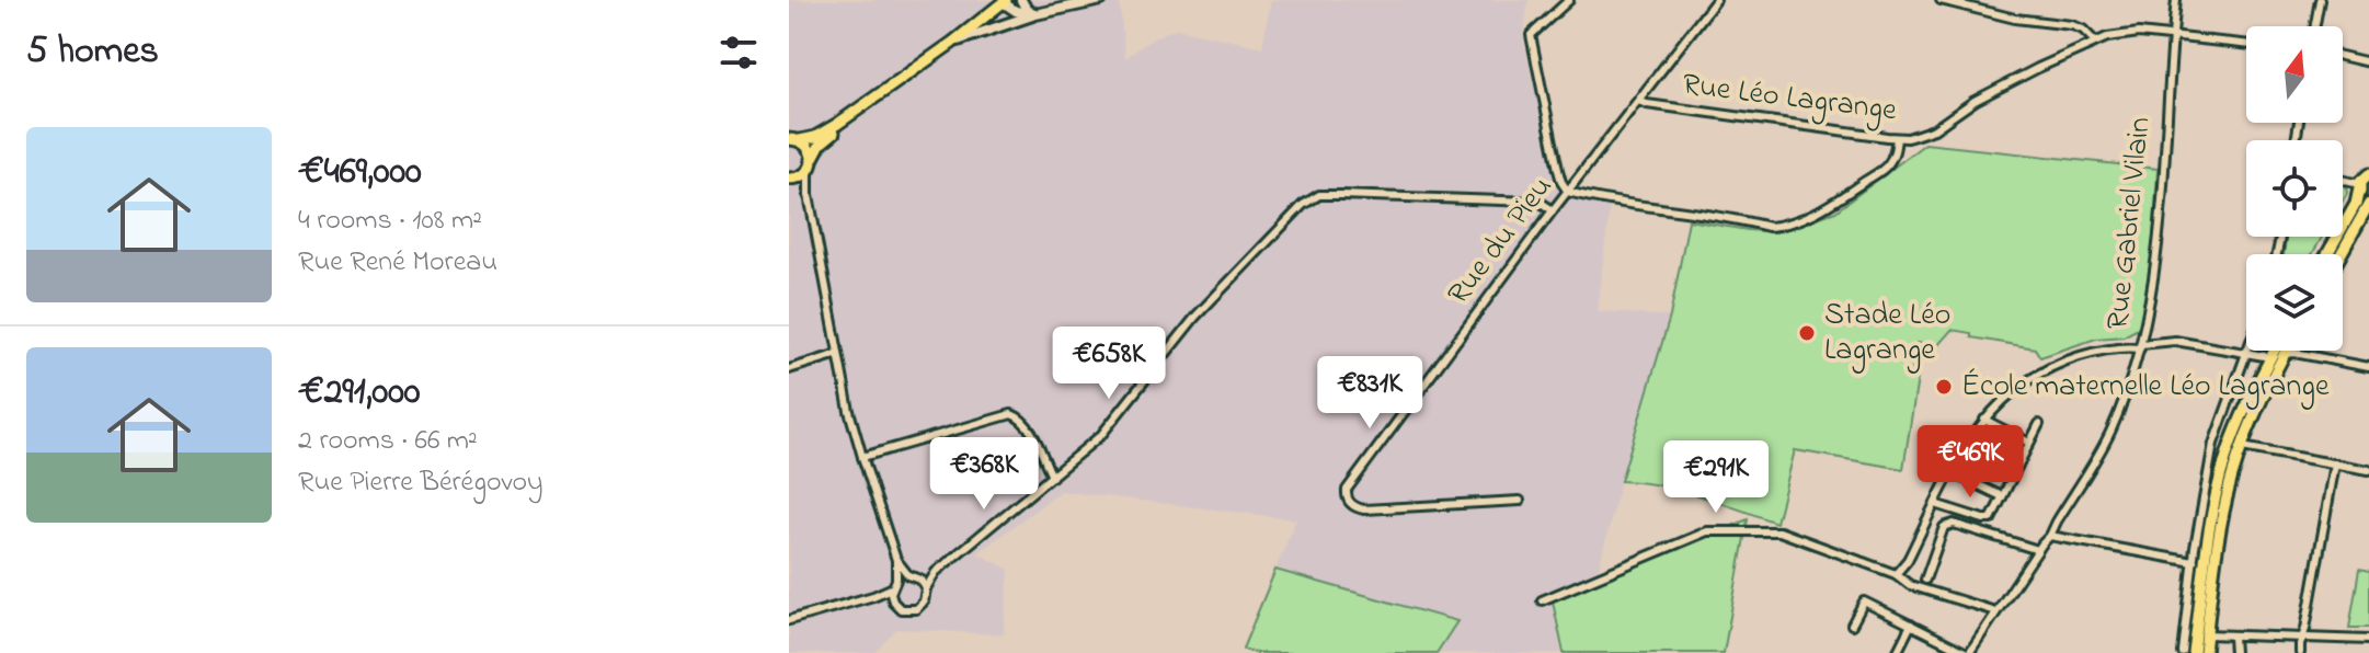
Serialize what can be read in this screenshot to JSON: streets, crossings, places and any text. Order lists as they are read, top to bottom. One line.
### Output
{"streets":{"street":["Rue Léo Lagrange","Rue Gabriel Vilain","Rue du Pieu"]},"crossings":[["Rue Léo Lagrange","Rue Gabriel Vilain"],["Rue Léo Lagrange","Rue du Pieu"]],"places":["Stade Léo Lagrange","École maternelle Léo Lagrange"],"north":"top","page":{"heading":"5 homes","list":[{"name":"€469,000","note":"4 rooms · 108 m² · Rue René Moreau"},{"name":"€291,000","note":"2 rooms · 66 m² · Rue Pierre Bérégovoy"}],"price":["€658K","€831K","€469K","€368K","€291K"]}}
